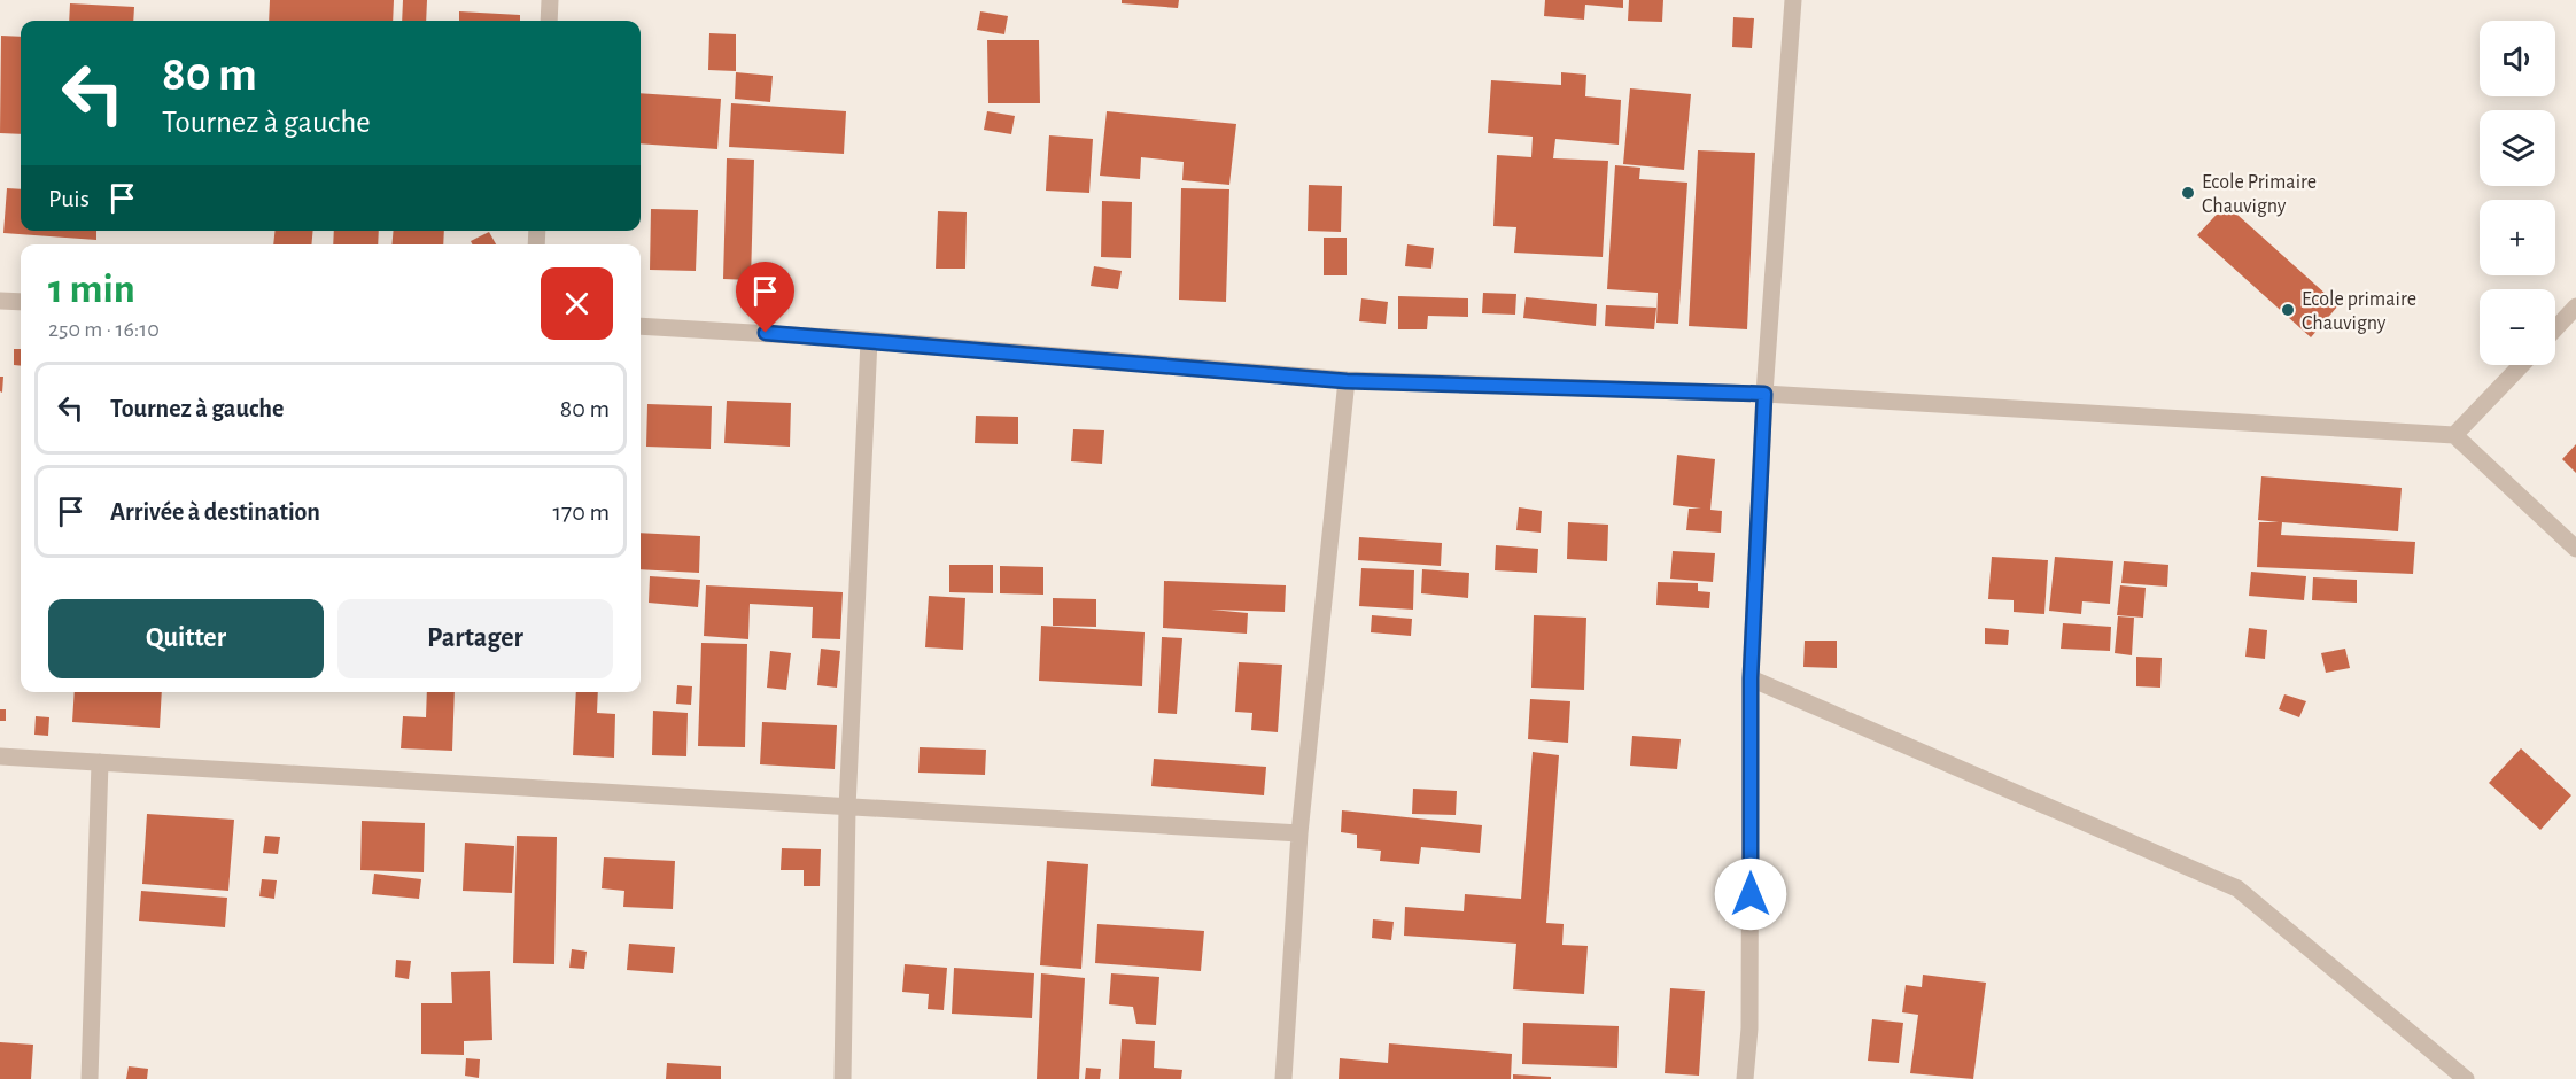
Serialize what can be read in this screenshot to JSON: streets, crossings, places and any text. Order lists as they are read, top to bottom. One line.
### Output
{"places":["Ecole Primaire Chauvigny","Ecole primaire Chauvigny"],"page":{"map_buttons":["+","−"],"turn":["80 m","Tournez à gauche"],"then":"Puis","heading":["1 min","250 m · 16:10"],"list":[{"name":"Tournez à gauche","value":"80 m"},{"name":"Arrivée à destination","value":"170 m"}],"buttons":["Quitter","Partager"]}}
